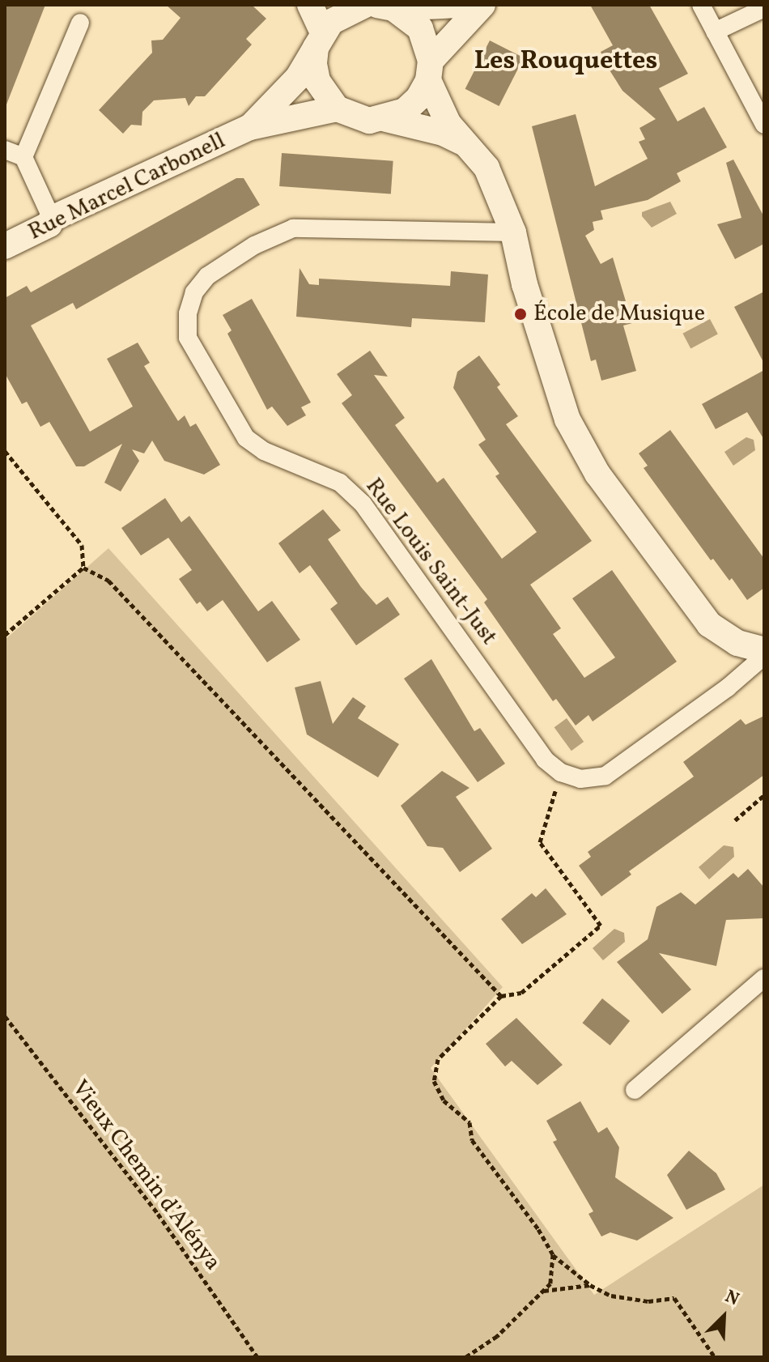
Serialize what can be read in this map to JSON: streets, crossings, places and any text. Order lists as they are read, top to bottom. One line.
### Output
{"streets":{"street":["Rue Marcel Carbonell","Rue Louis Saint-Just"],"path":["Vieux Chemin d’Alénya"]},"districts":["Les Rouquettes"],"places":["École de Musique"],"north":"top right"}
